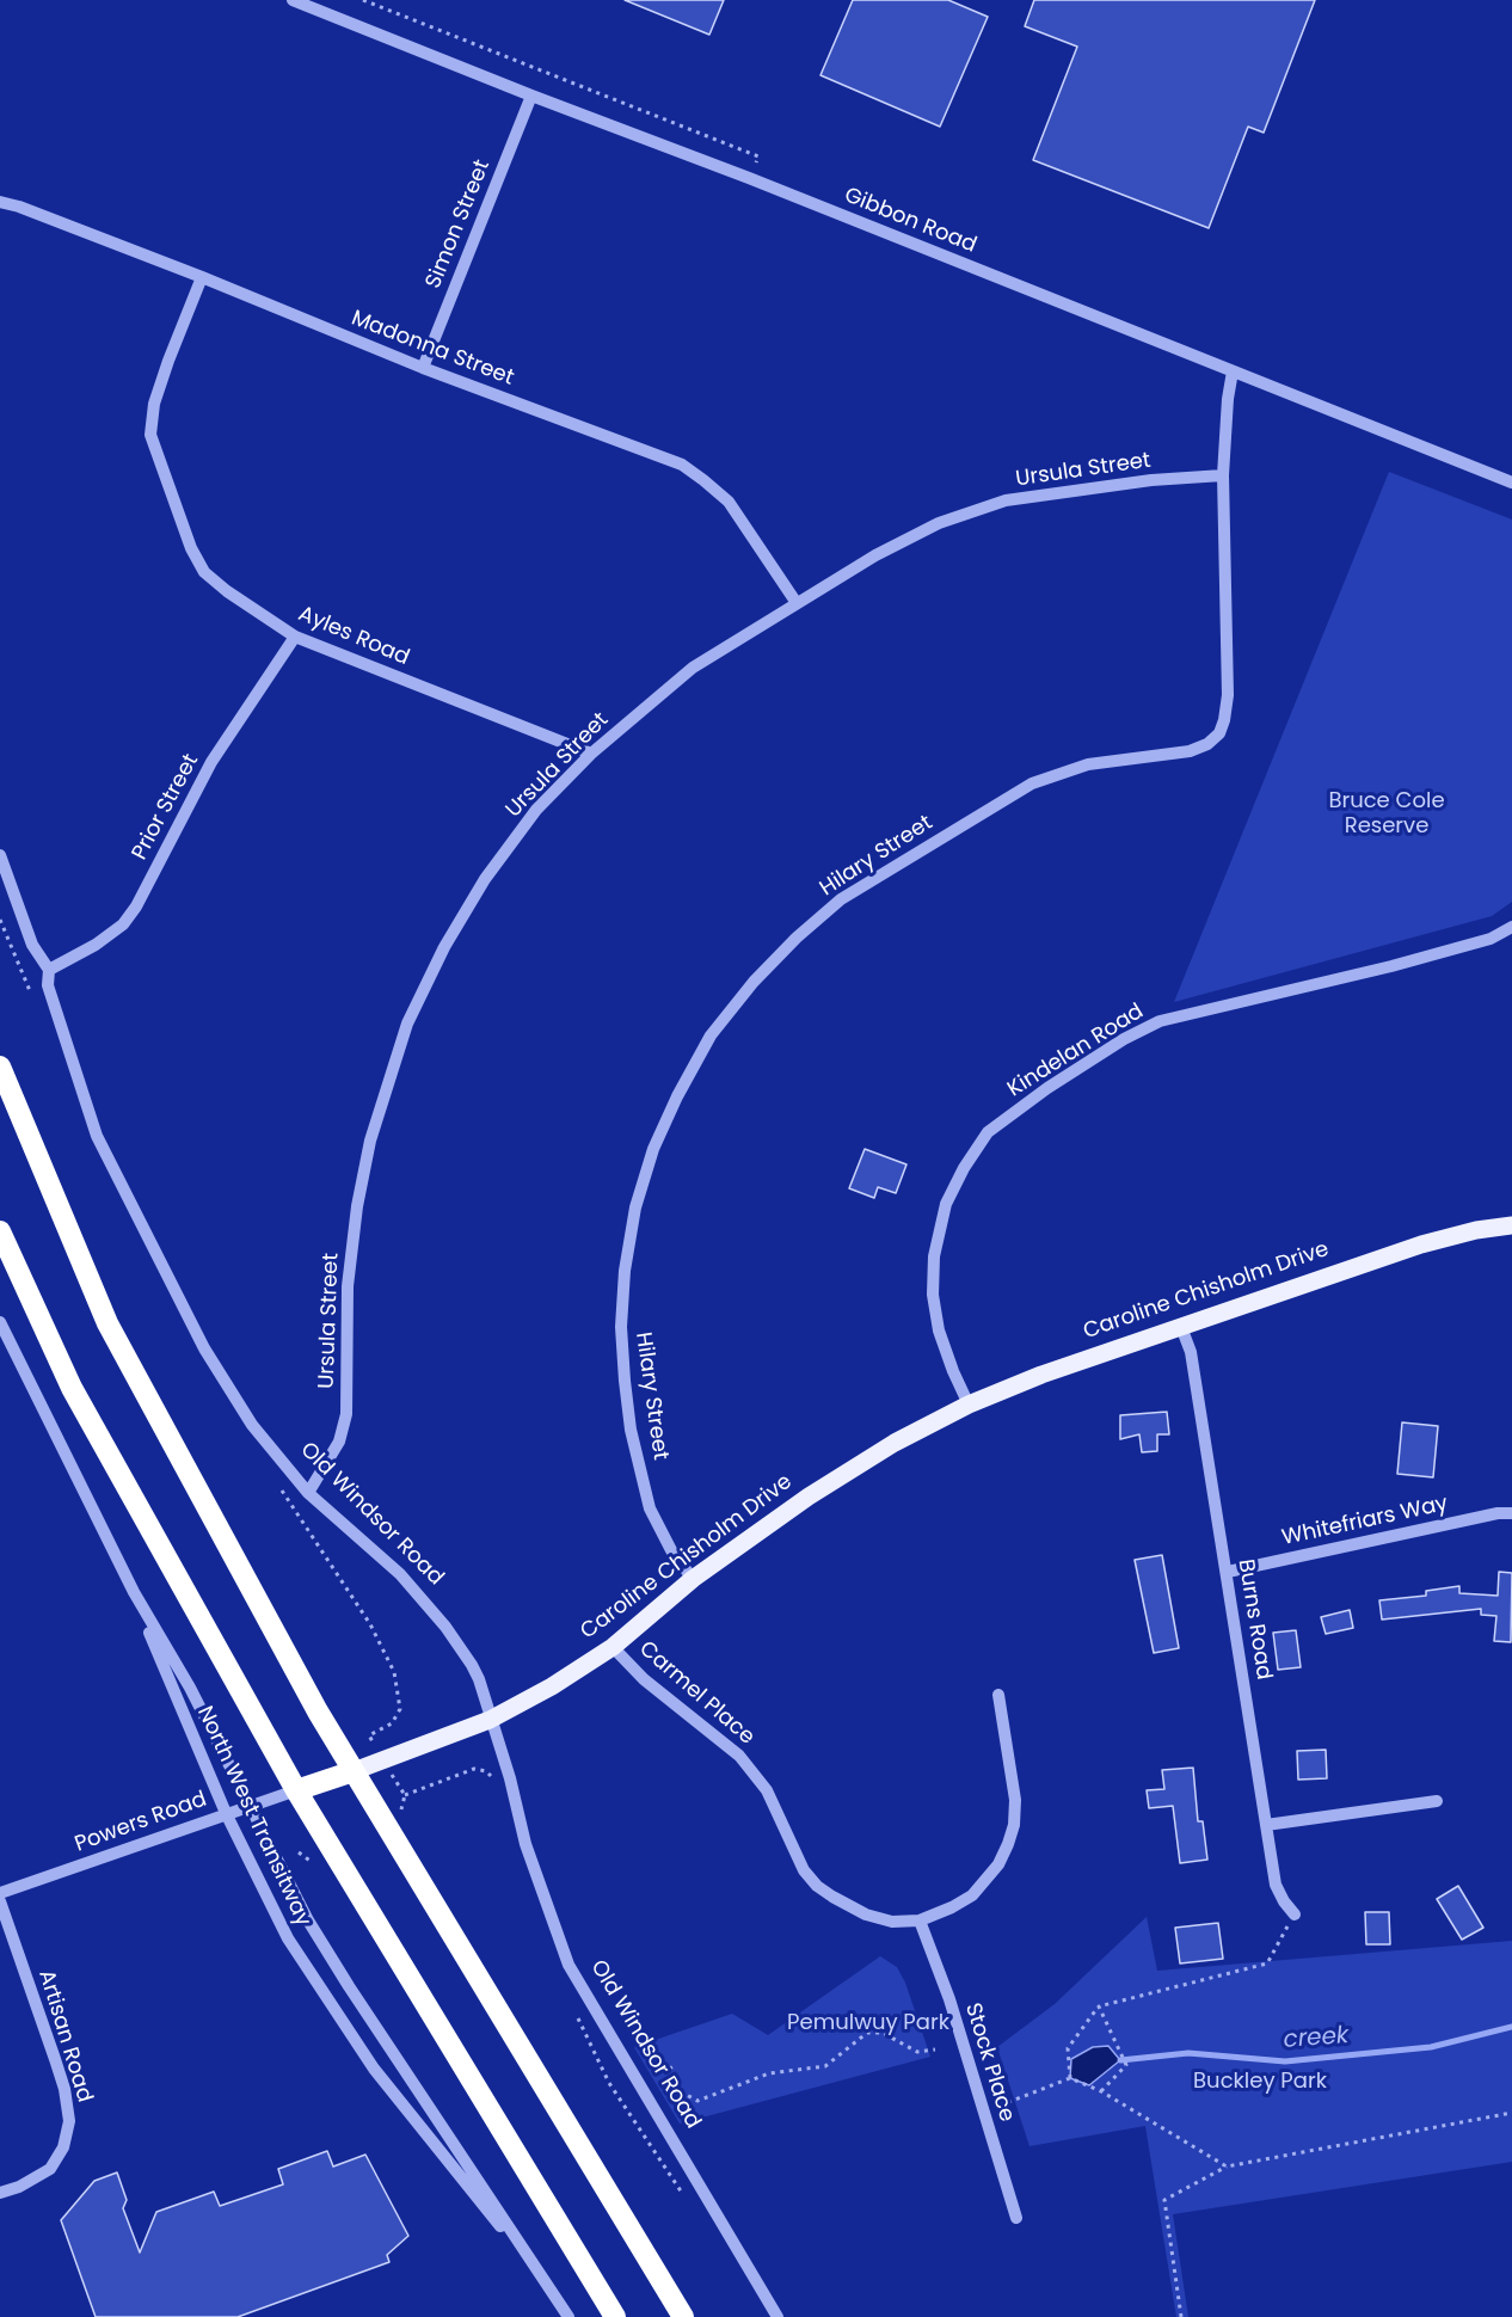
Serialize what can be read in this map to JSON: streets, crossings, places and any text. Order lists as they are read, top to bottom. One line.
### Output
{"streets":{"highway":["Caroline Chisholm Drive"],"street":["Gibbon Road","Simon Street","Madonna Street","Ursula Street","Ayles Road","Prior Street","Hilary Street","Kindelan Road","Old Windsor Road","Whitefriars Way","Burns Road","Carmel Place","North West Transitway","Powers Road","Artisan Road","Stock Place"]},"crossings":[["Gibbon Road","Simon Street"],["Gibbon Road","Hilary Street"],["Simon Street","Madonna Street"],["Madonna Street","Ursula Street"],["Madonna Street","Ayles Road"],["Ursula Street","Ayles Road"],["Ursula Street","Hilary Street"],["Ursula Street","Old Windsor Road"],["Ayles Road","Prior Street"],["Prior Street","Old Windsor Road"],["Hilary Street","Caroline Chisholm Drive"],["Kindelan Road","Caroline Chisholm Drive"],["Caroline Chisholm Drive","Old Windsor Road"],["Caroline Chisholm Drive","Burns Road"],["Caroline Chisholm Drive","Carmel Place"],["Caroline Chisholm Drive","Powers Road"],["Whitefriars Way","Burns Road"],["Carmel Place","Stock Place"],["North West Transitway","Powers Road"]],"water":["creek"],"parks":["Bruce Cole Reserve","Pemulwuy Park","Buckley Park"]}
